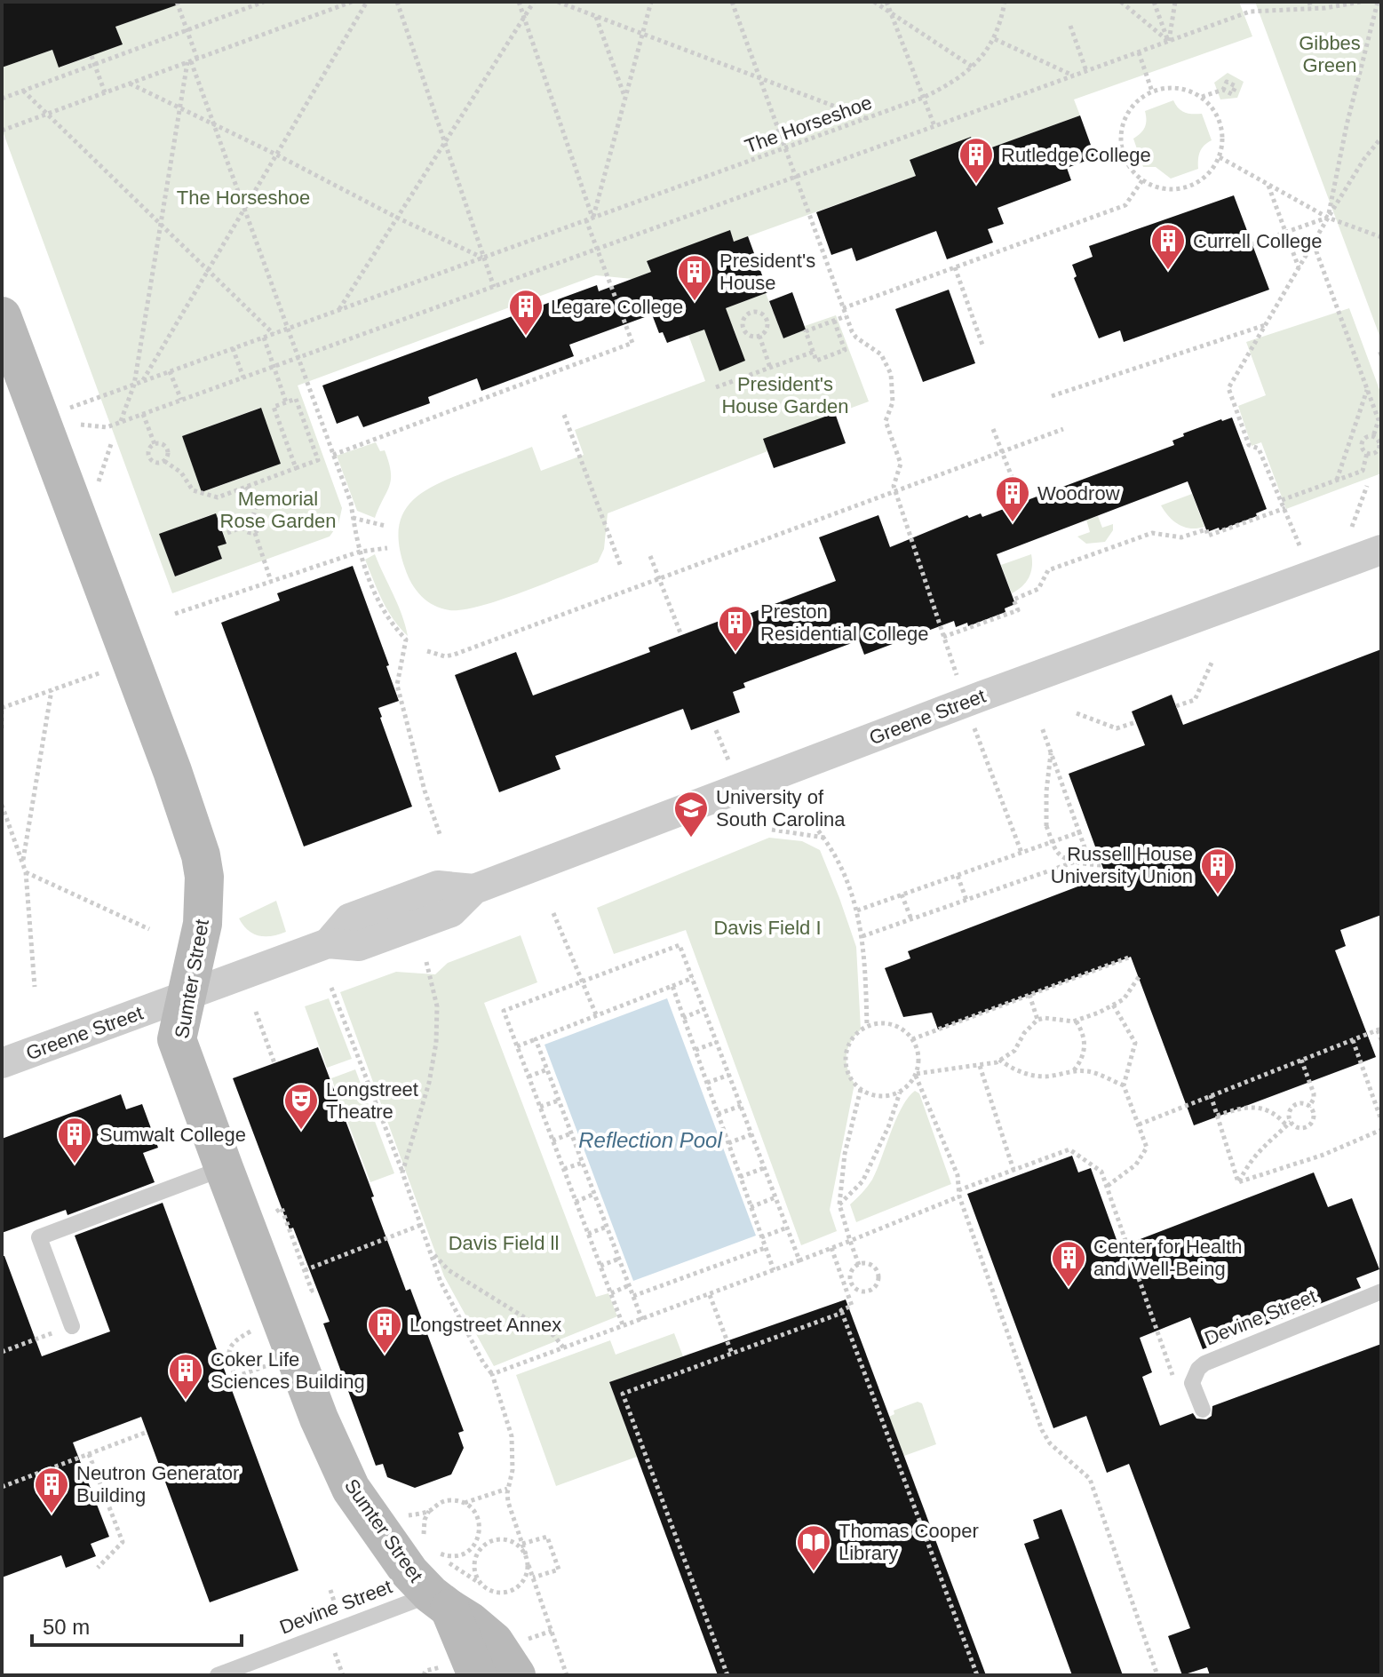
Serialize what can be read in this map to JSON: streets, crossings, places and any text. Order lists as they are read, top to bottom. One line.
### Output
{"streets":{"street":["Greene Street","Sumter Street"],"lane":["Devine Street"],"path":["The Horseshoe"]},"crossings":[["Greene Street","Sumter Street"],["Sumter Street","Devine Street"]],"water":["Reflection Pool"],"parks":["Gibbes Green","The Horseshoe","President's House Garden","Memorial Rose Garden","Davis Field I","Davis Field ll"],"places":{"building":["Rutledge College","Currell College","President's House","Legare College","Woodrow","Preston Residential College","Russell House University Union","Sumwalt College","Center for Health and Well-Being","Longstreet Annex","Coker Life Sciences Building","Neutron Generator Building"],"school or university":["University of South Carolina"],"theatre":["Longstreet Theatre"],"library":["Thomas Cooper Library"]},"scale_bar":"50 m"}
